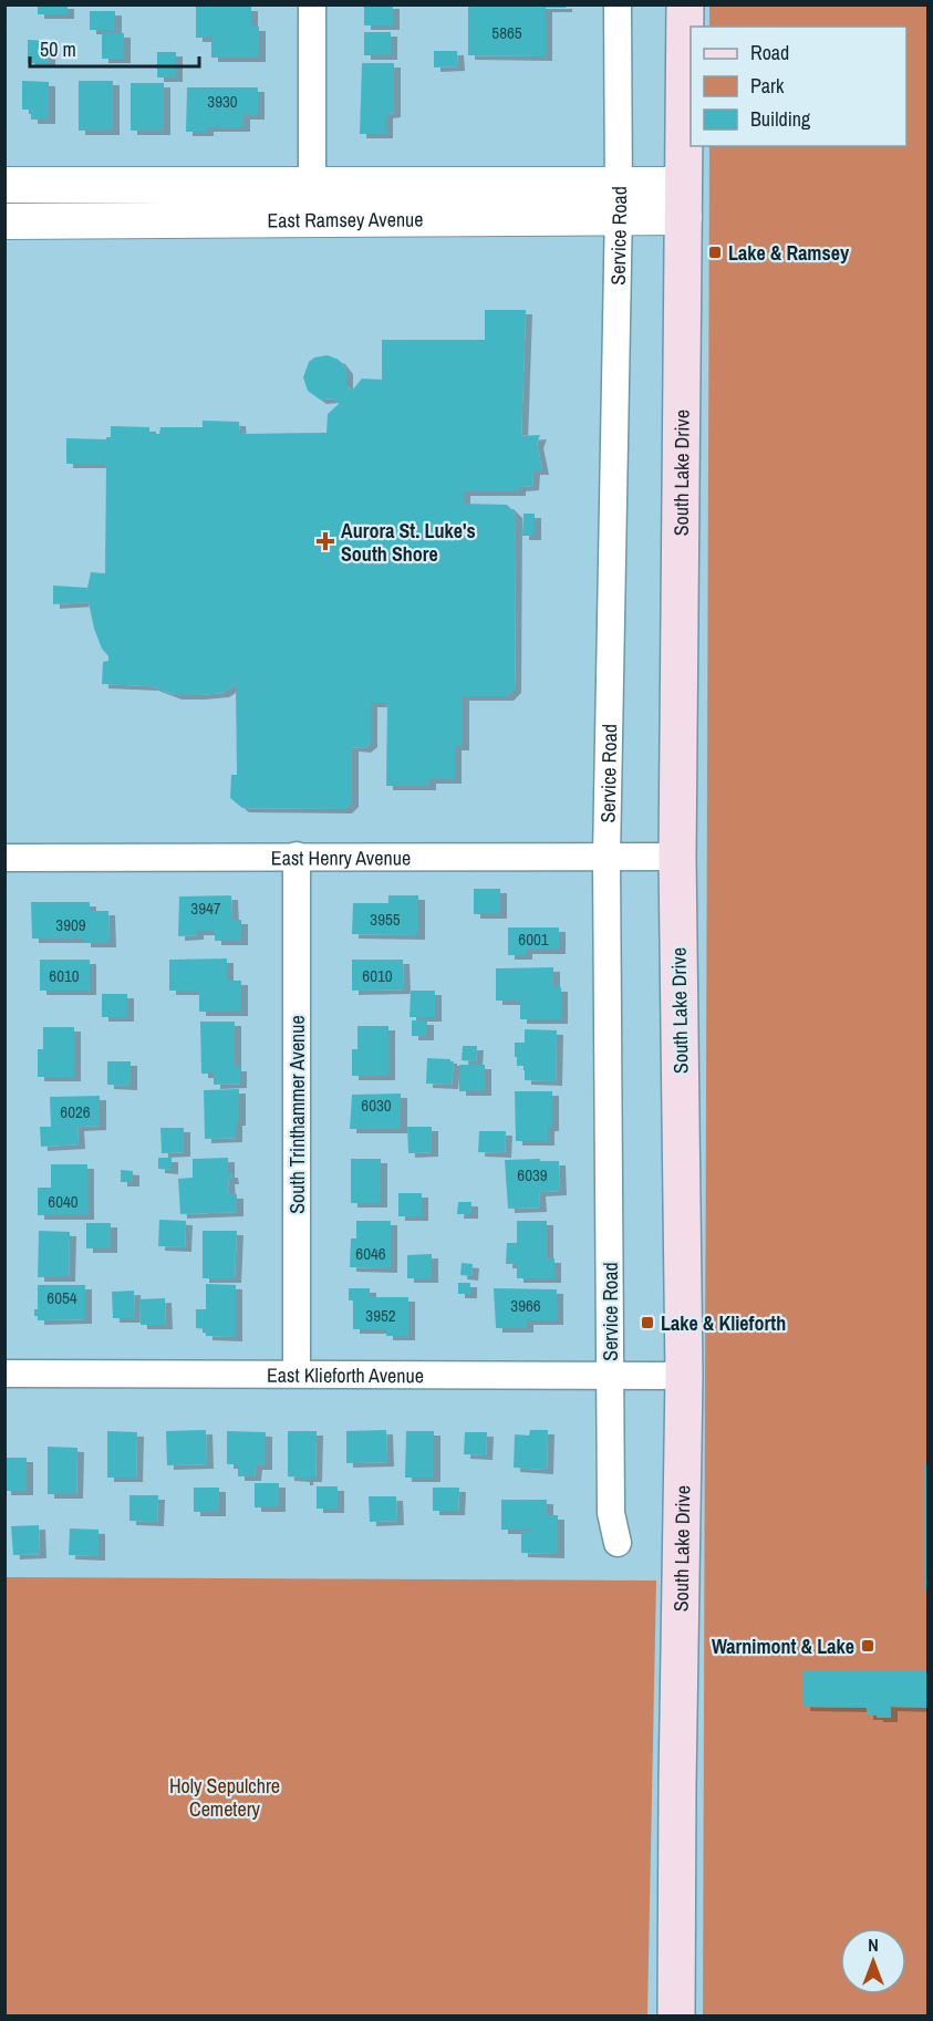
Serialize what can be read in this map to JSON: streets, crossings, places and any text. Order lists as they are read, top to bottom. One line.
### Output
{"streets":{"main road":["South Lake Drive"],"street":["East Ramsey Avenue","Service Road","East Henry Avenue","South Trinthammer Avenue","East Klieforth Avenue"]},"crossings":[["East Ramsey Avenue","Service Road"],["East Ramsey Avenue","South Lake Drive"],["Service Road","East Henry Avenue"],["Service Road","East Klieforth Avenue"],["South Lake Drive","East Henry Avenue"],["South Lake Drive","East Klieforth Avenue"],["East Henry Avenue","South Trinthammer Avenue"],["South Trinthammer Avenue","East Klieforth Avenue"]],"parks":["Holy Sepulchre Cemetery"],"places":{"transit":["Lake & Ramsey","Lake & Klieforth","Warnimont & Lake"],"health":["Aurora St. Luke's South Shore"]},"house_numbers":["5865","3930","3947","3955","3909","6001","6010","6010","6030","6026","6039","6040","6046","6054","3966","3952"],"legend":["Road","Park","Building"],"scale_bar":"50 m","north":"top"}
